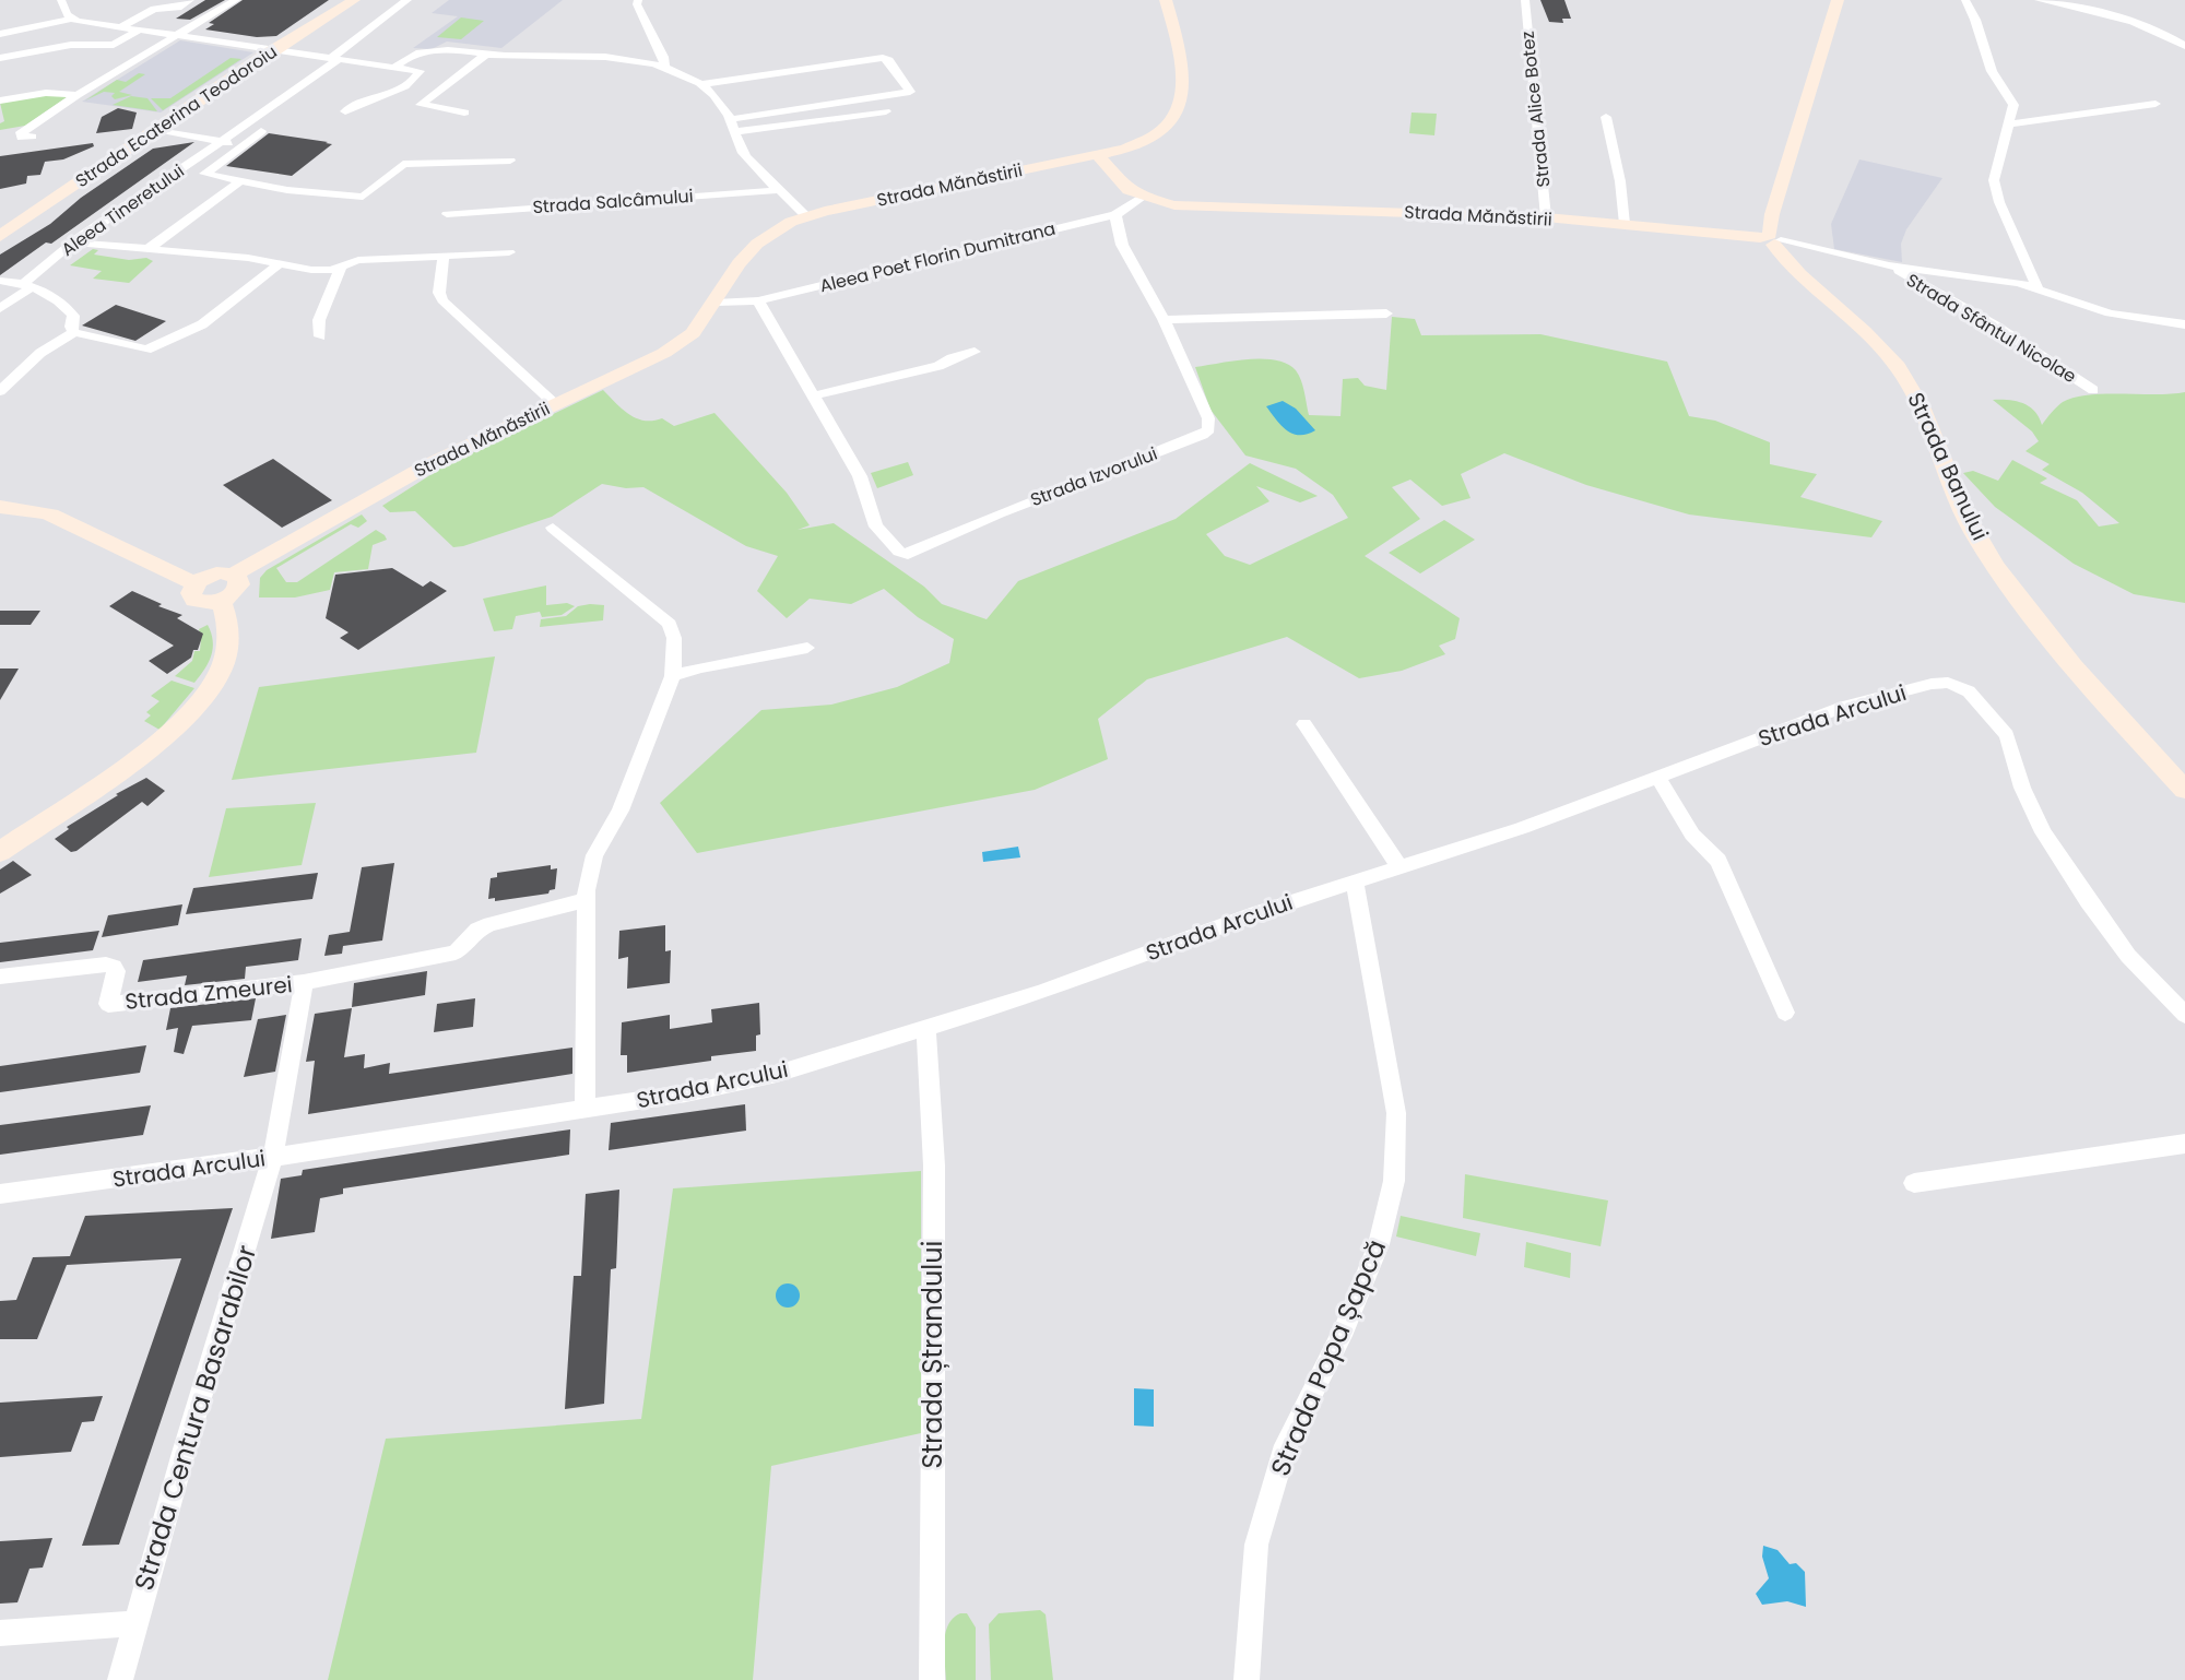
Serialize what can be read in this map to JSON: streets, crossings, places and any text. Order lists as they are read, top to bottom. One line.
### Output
{"streets":{"street":["Strada Alice Botez","Strada Ecaterina Teodoroiu","Strada Mănăstirii","Strada Salcâmului","Aleea Tineretului","Aleea Poet Florin Dumitrana","Strada Sfântul Nicolae","Strada Banului","Strada Izvorului","Strada Arcului","Strada Zmeurei","Strada Ștrandului","Strada Popa Șapcă","Strada Centura Basarabilor"]},"crossings":[["Strada Alice Botez","Strada Mănăstirii"],["Strada Ecaterina Teodoroiu","Aleea Tineretului"],["Strada Mănăstirii","Aleea Poet Florin Dumitrana"],["Strada Mănăstirii","Strada Sfântul Nicolae"],["Strada Mănăstirii","Strada Banului"],["Aleea Poet Florin Dumitrana","Strada Izvorului"],["Strada Arcului","Strada Zmeurei"],["Strada Arcului","Strada Ștrandului"],["Strada Arcului","Strada Popa Șapcă"],["Strada Arcului","Strada Centura Basarabilor"],["Strada Zmeurei","Strada Centura Basarabilor"]]}
